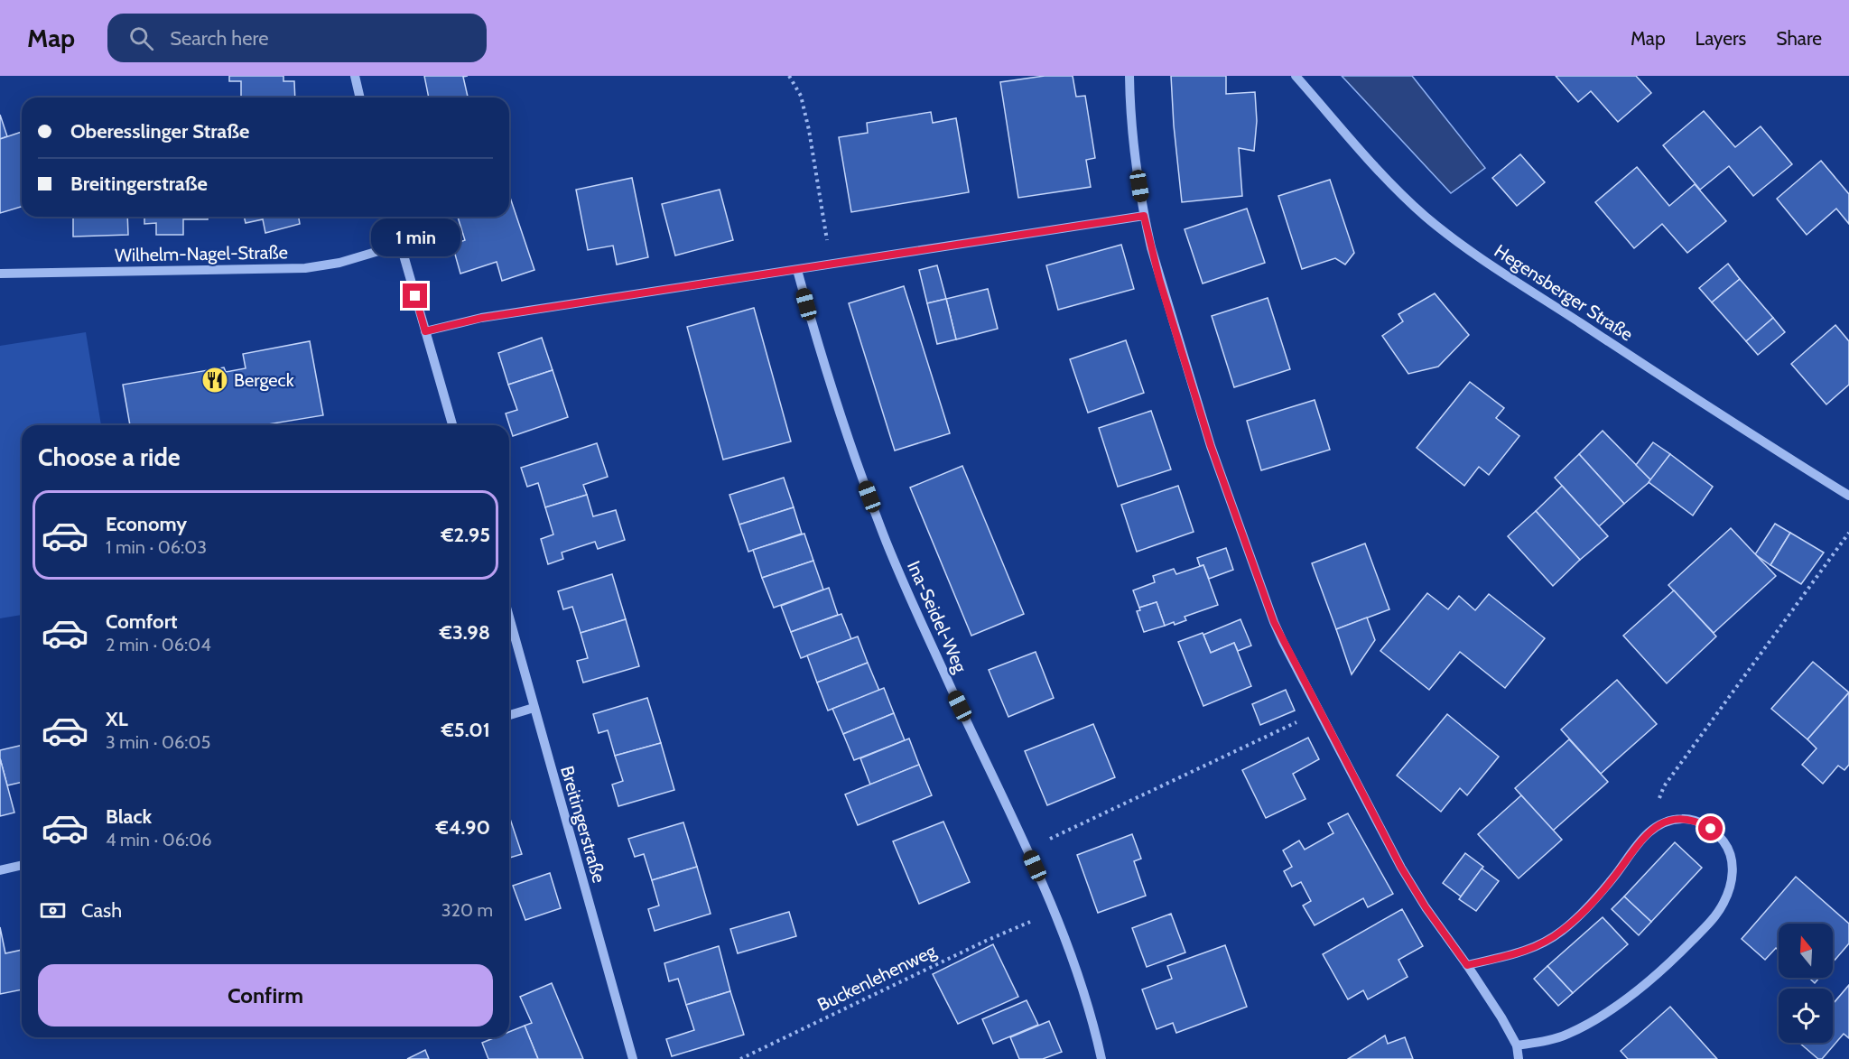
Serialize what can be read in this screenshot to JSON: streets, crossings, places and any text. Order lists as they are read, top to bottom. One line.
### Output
{"streets":{"street":["Wilhelm-Nagel-Straße","Hegensberger Straße","Ina-Seidel-Weg","Breitingerstraße"],"path":["Buckenlehenweg"]},"places":{"restaurant":["Bergeck"]},"north":"top","page":{"header":"Map","search":"Search here","nav":["Map","Layers","Share"],"banner":["Oberesslinger Straße","Breitingerstraße"],"bubble":"1 min","heading":"Choose a ride","list":[{"name":"Economy","note":"1 min · 06:03","value":"€2.95"},{"name":"Comfort","note":"2 min · 06:04","value":"€3.98"},{"name":"XL","note":"3 min · 06:05","value":"€5.01"},{"name":"Black","note":"4 min · 06:06","value":"€4.90"}],"pay":["Cash","320 m"],"buttons":"Confirm"}}
